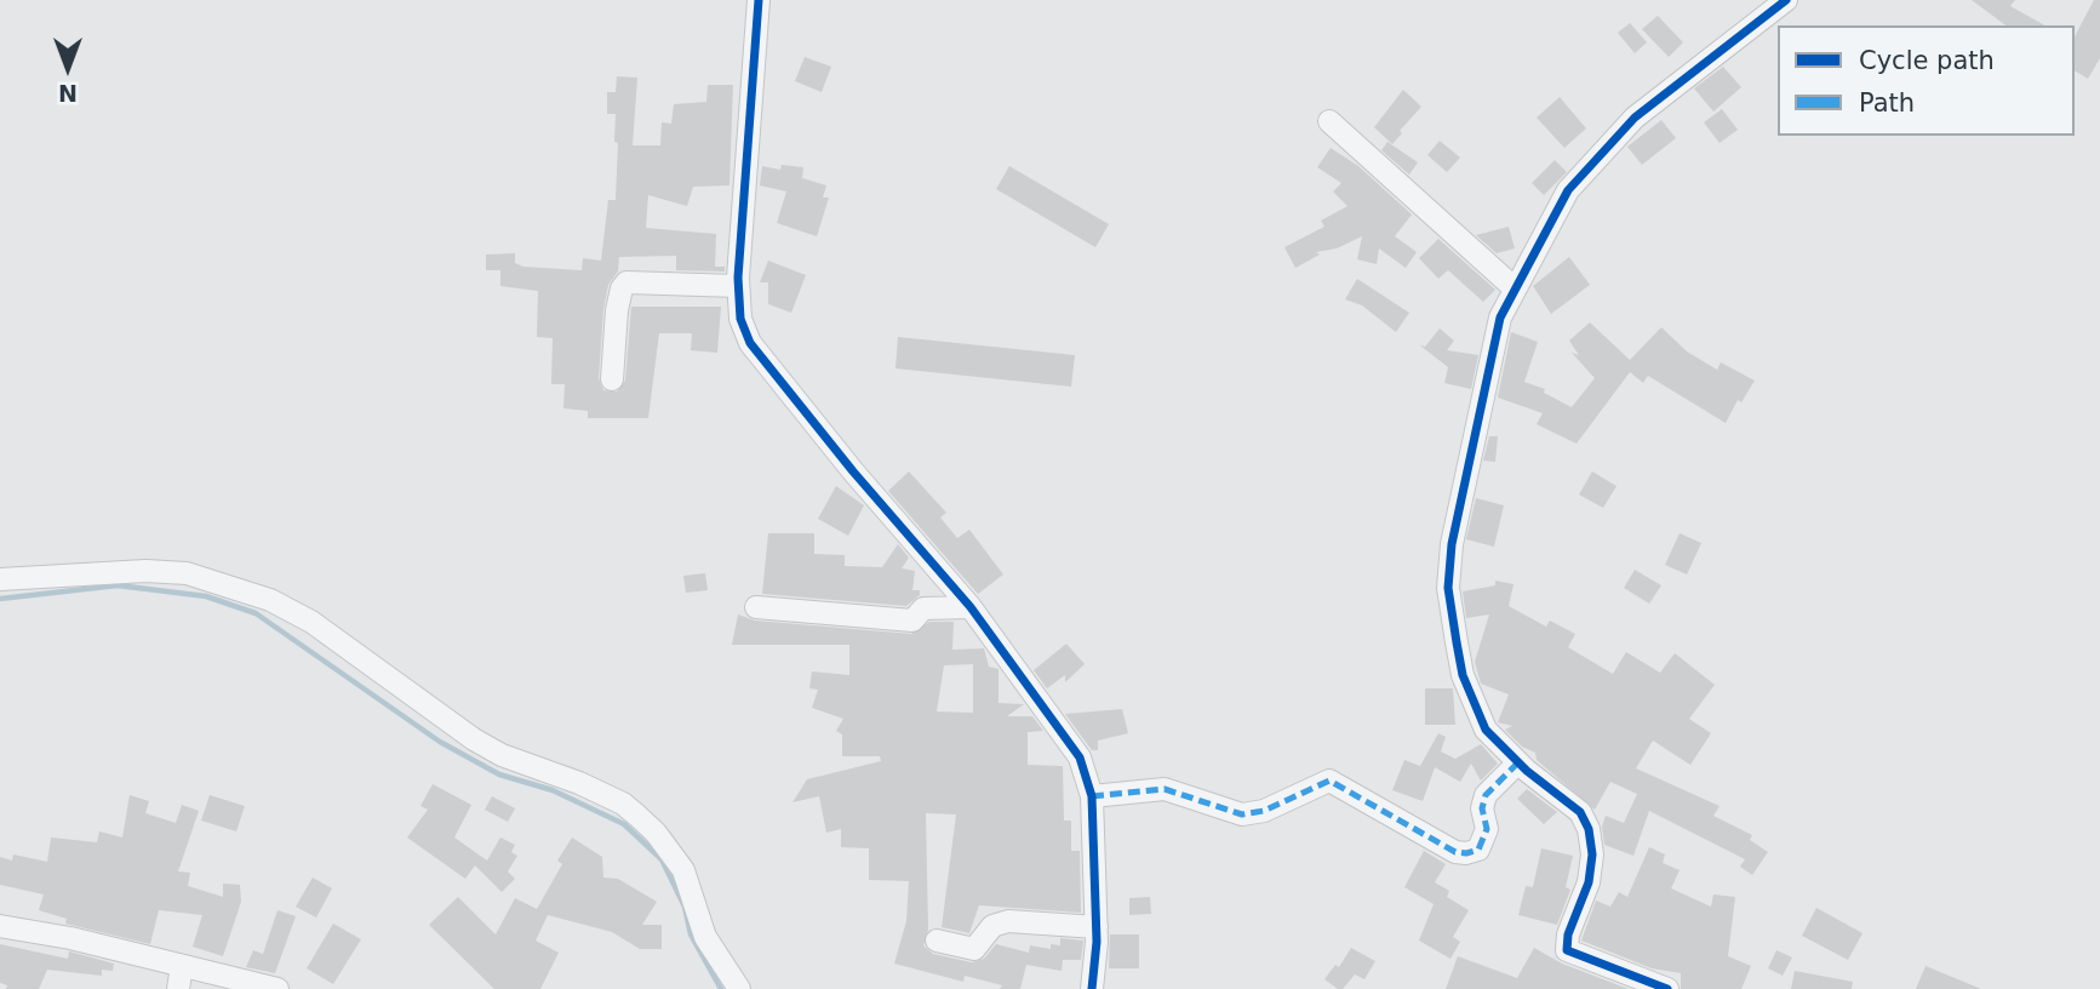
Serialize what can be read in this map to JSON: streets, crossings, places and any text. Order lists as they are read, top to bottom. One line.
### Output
{"legend":["Cycle path","Path"],"north":"bottom"}
